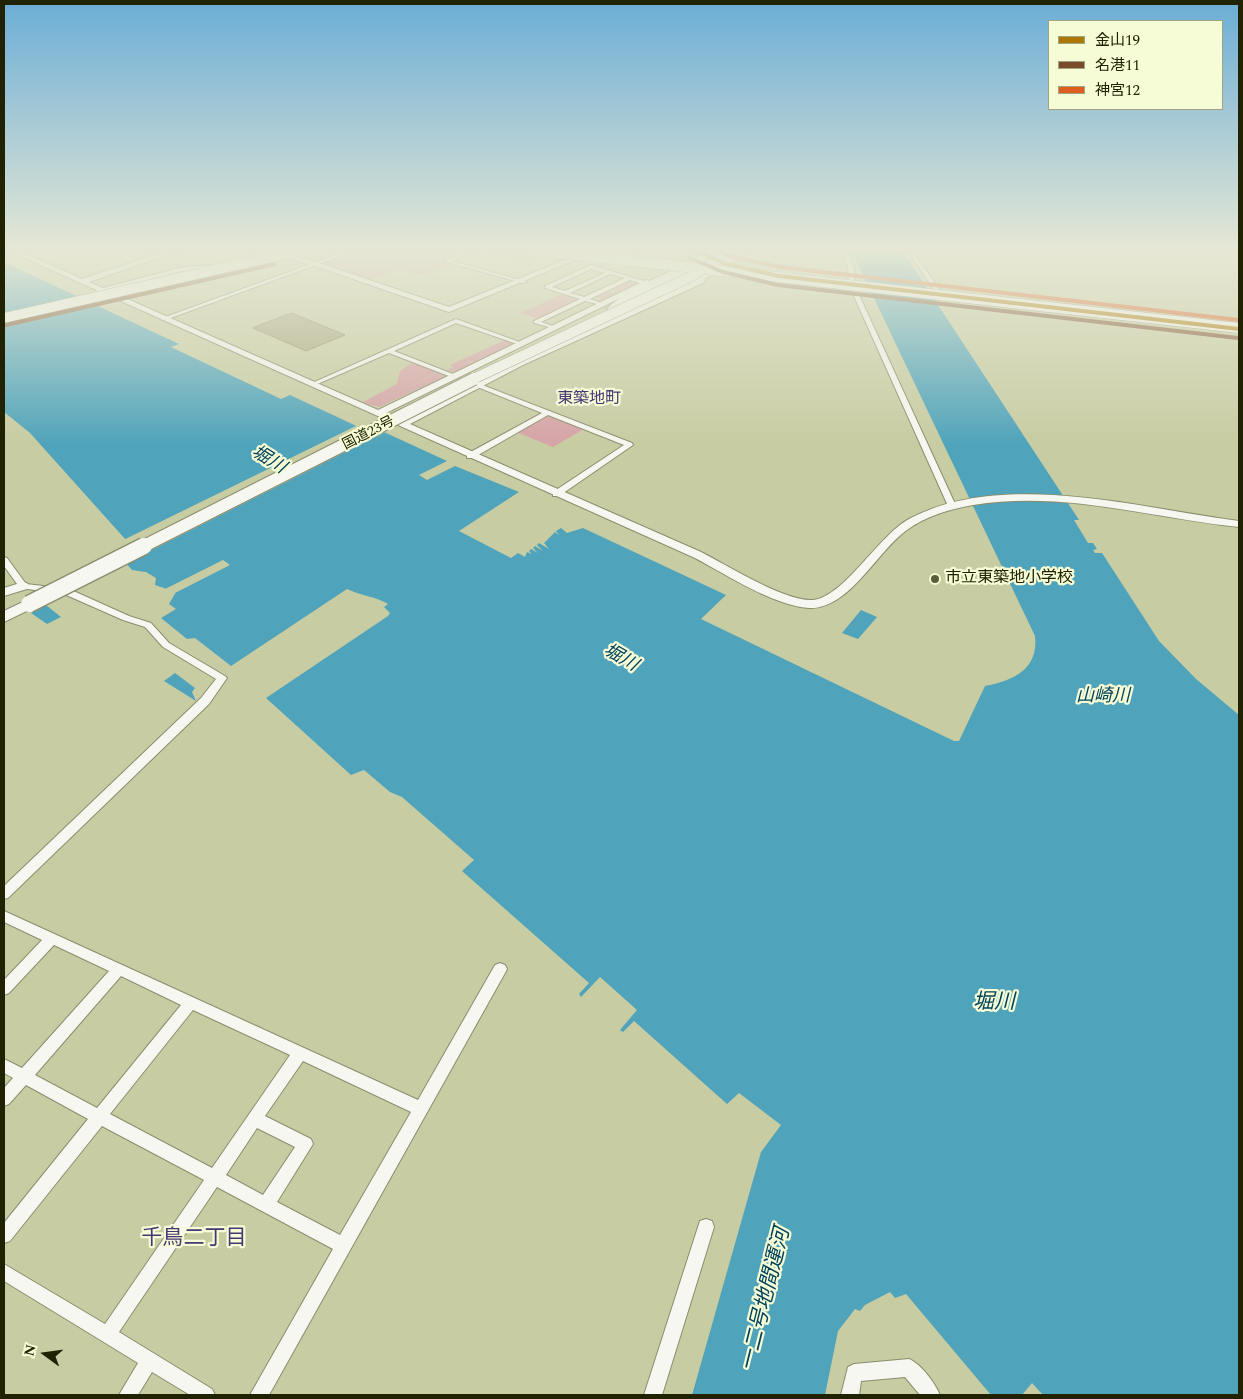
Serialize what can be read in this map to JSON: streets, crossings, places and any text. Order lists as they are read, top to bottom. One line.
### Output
{"streets":{"highway":["国道23号"]},"districts":["東築地町","千鳥二丁目"],"water":["堀川","山崎川","一二号地間運河"],"places":["市立東築地小学校"],"lines":["transit line 金山19","transit line 名港11","transit line 神宮12"],"legend":["金山19","名港11","神宮12"],"north":"left"}
